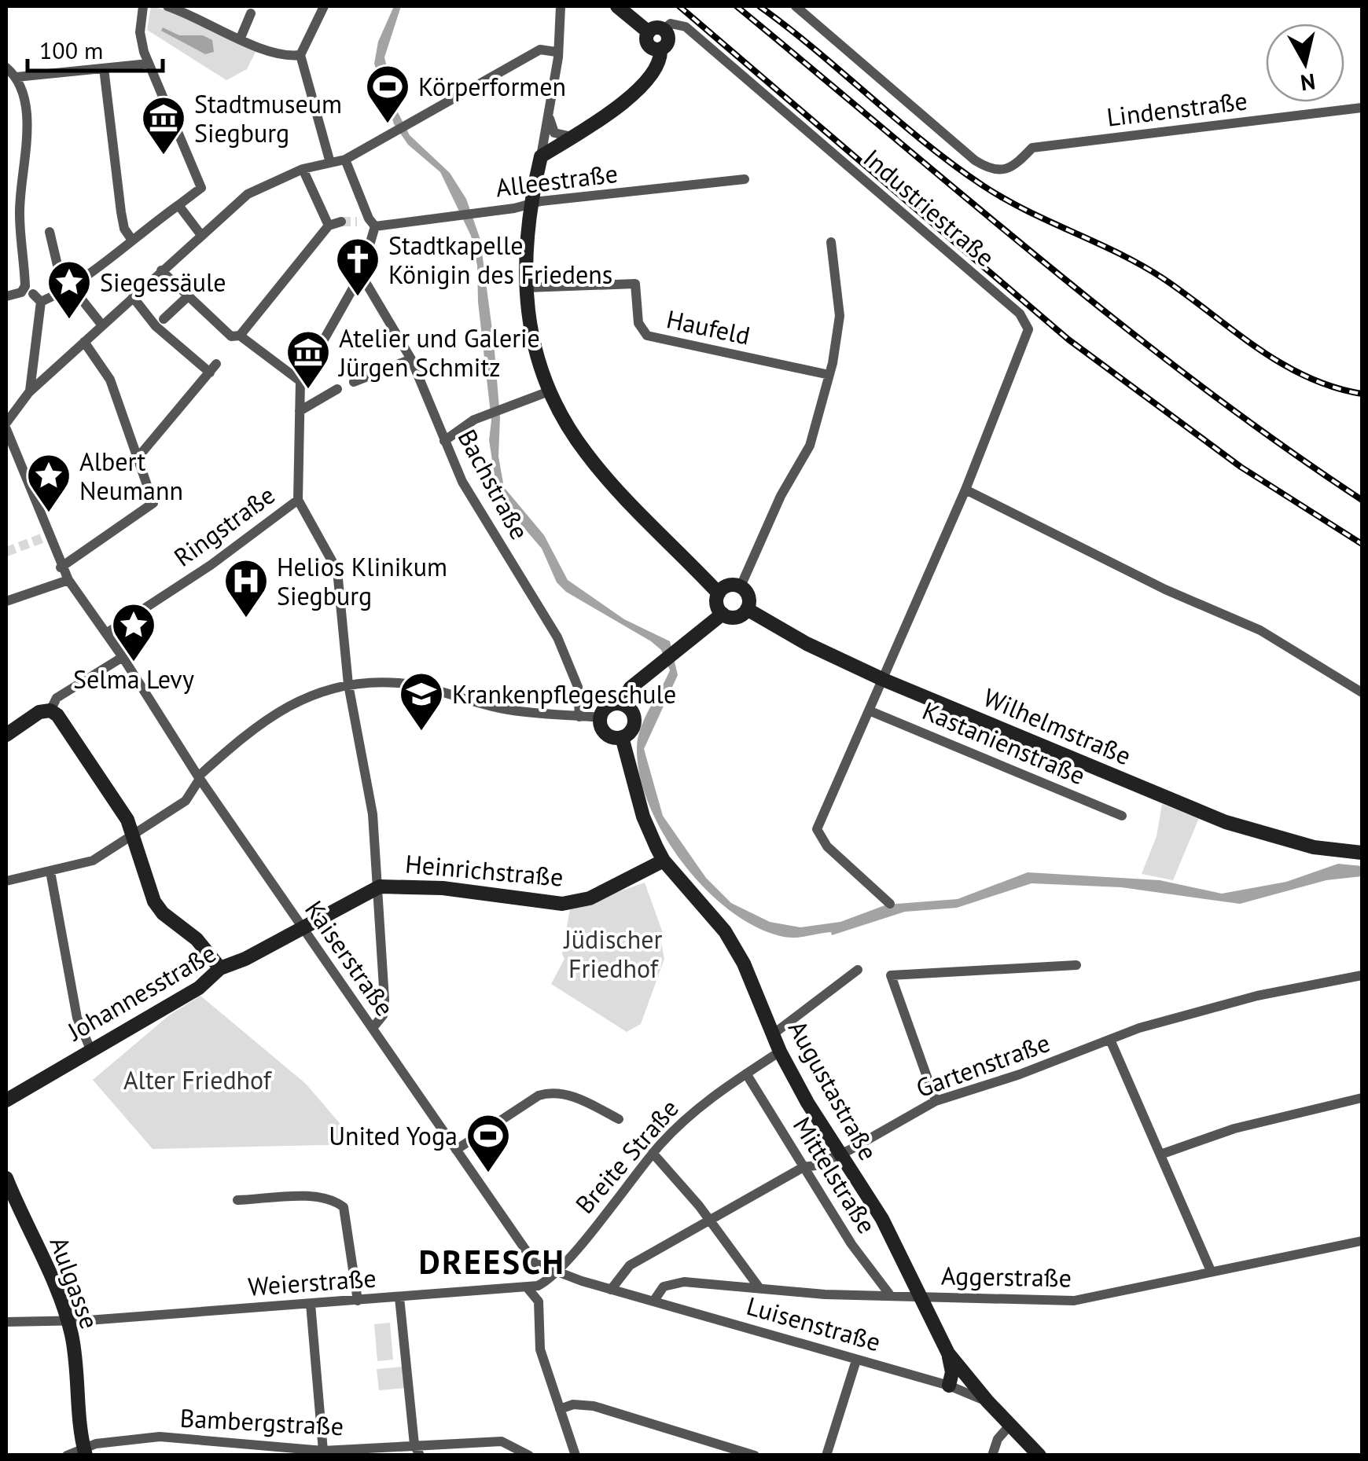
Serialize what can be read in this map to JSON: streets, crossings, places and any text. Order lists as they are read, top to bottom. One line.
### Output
{"streets":{"main road":["Wilhelmstraße","Heinrichstraße","Johannesstraße","Augustastraße","Aulgasse","Luisenstraße"],"street":["Lindenstraße","Alleestraße","Industriestraße","Haufeld","Bachstraße","Ringstraße","Kastanienstraße","Kaiserstraße","Gartenstraße","Breite Straße","Mittelstraße","Aggerstraße","Weierstraße","Bambergstraße"]},"crossings":[["Alleestraße","Ringstraße"],["Industriestraße","Wilhelmstraße"],["Industriestraße","Kastanienstraße"],["Bachstraße","Ringstraße"],["Ringstraße","Kaiserstraße"],["Heinrichstraße","Kaiserstraße"],["Heinrichstraße","Johannesstraße"],["Heinrichstraße","Augustastraße"],["Kaiserstraße","Johannesstraße"],["Kaiserstraße","Breite Straße"],["Kaiserstraße","Weierstraße"],["Kaiserstraße","Luisenstraße"],["Gartenstraße","Augustastraße"],["Gartenstraße","Mittelstraße"],["Gartenstraße","Luisenstraße"],["Augustastraße","Breite Straße"],["Augustastraße","Aggerstraße"],["Augustastraße","Luisenstraße"],["Breite Straße","Mittelstraße"],["Breite Straße","Weierstraße"],["Breite Straße","Luisenstraße"],["Mittelstraße","Aggerstraße"],["Aggerstraße","Luisenstraße"],["Weierstraße","Aulgasse"],["Weierstraße","Luisenstraße"],["Aulgasse","Bambergstraße"]],"districts":["DREESCH"],"parks":["Jüdischer Friedhof","Alter Friedhof"],"places":{"sports":["Körperformen","United Yoga"],"museum":["Stadtmuseum Siegburg","Atelier und Galerie Jürgen Schmitz"],"church":["Stadtkapelle Königin des Friedens"],"place":["Siegessäule","Albert Neumann","Selma Levy"],"hospital":["Helios Klinikum Siegburg"],"school or university":["Krankenpflegeschule"]},"scale_bar":"100 m","north":"bottom"}
